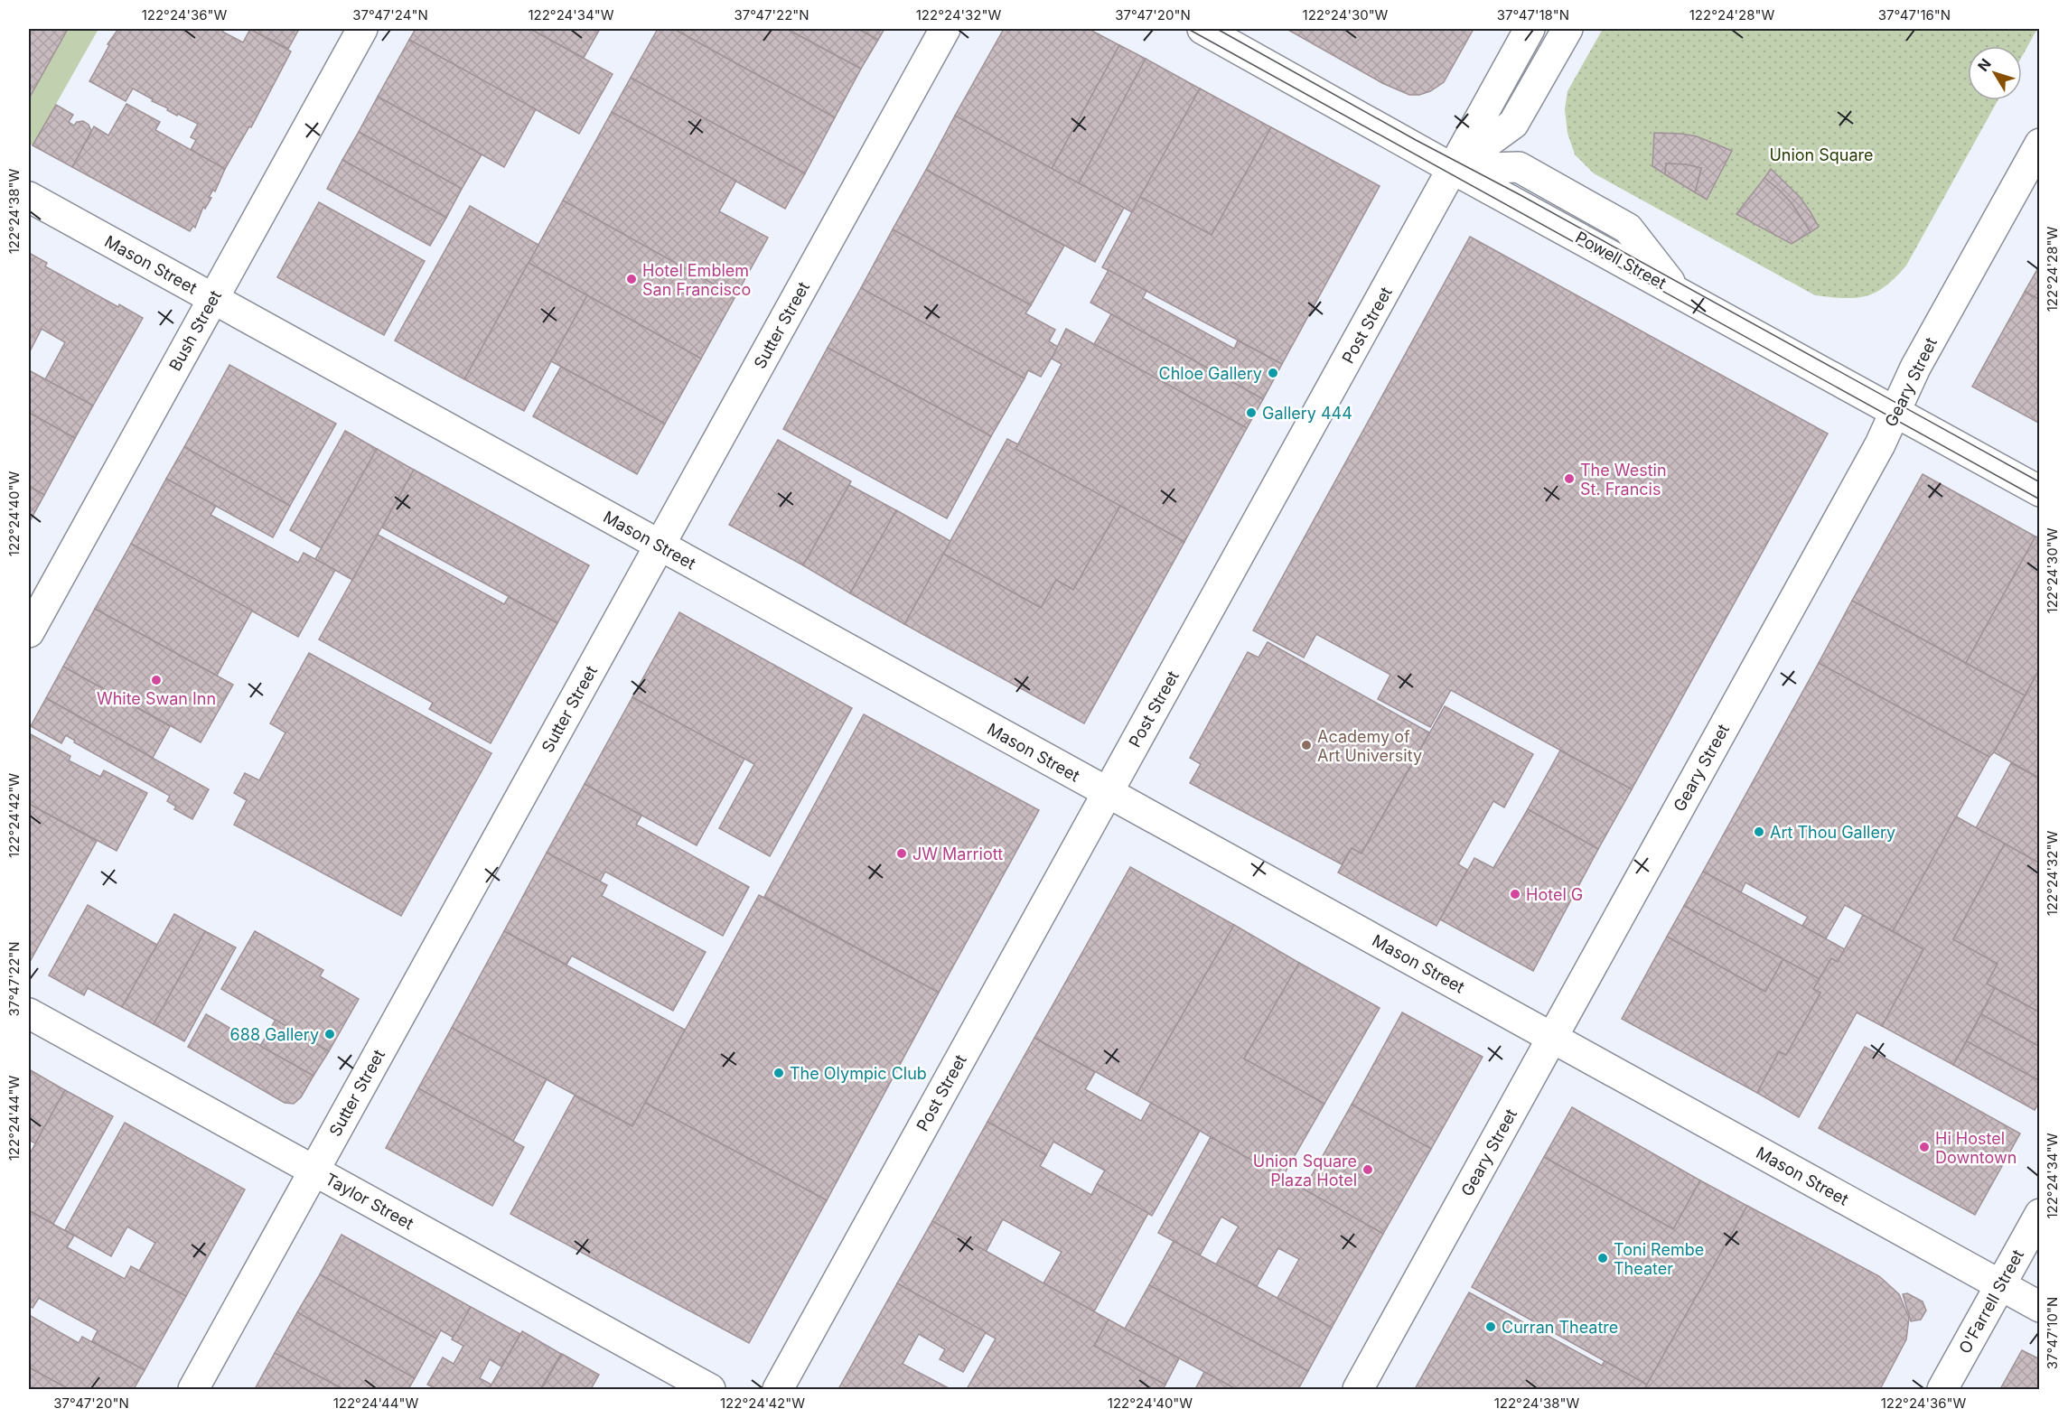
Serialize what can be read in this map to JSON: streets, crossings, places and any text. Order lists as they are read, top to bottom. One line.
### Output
{"streets":{"street":["Powell Street","Mason Street","Sutter Street","Post Street","Bush Street","Geary Street","Taylor Street","O'Farrell Street"]},"crossings":[["Powell Street","Post Street"],["Powell Street","Geary Street"],["Mason Street","Sutter Street"],["Mason Street","Post Street"],["Mason Street","Bush Street"],["Mason Street","Geary Street"],["Mason Street","O'Farrell Street"],["Sutter Street","Taylor Street"]],"parks":["Union Square"],"places":["Hotel Emblem San Francisco","Chloe Gallery","Gallery 444","The Westin St. Francis","White Swan Inn","Academy of Art University","Art Thou Gallery","JW Marriott","Hotel G","688 Gallery","The Olympic Club","Hi Hostel Downtown","Union Square Plaza Hotel","Toni Rembe Theater","Curran Theatre"],"north":"top left","coordinates":["122°24'36\"W","37°47'24\"N","122°24'34\"W","37°47'22\"N","122°24'32\"W","37°47'20\"N","122°24'30\"W","37°47'18\"N","122°24'28\"W","37°47'16\"N","122°24'38\"W","122°24'40\"W","122°24'42\"W","122°24'44\"W","37°47'10\"N"]}
